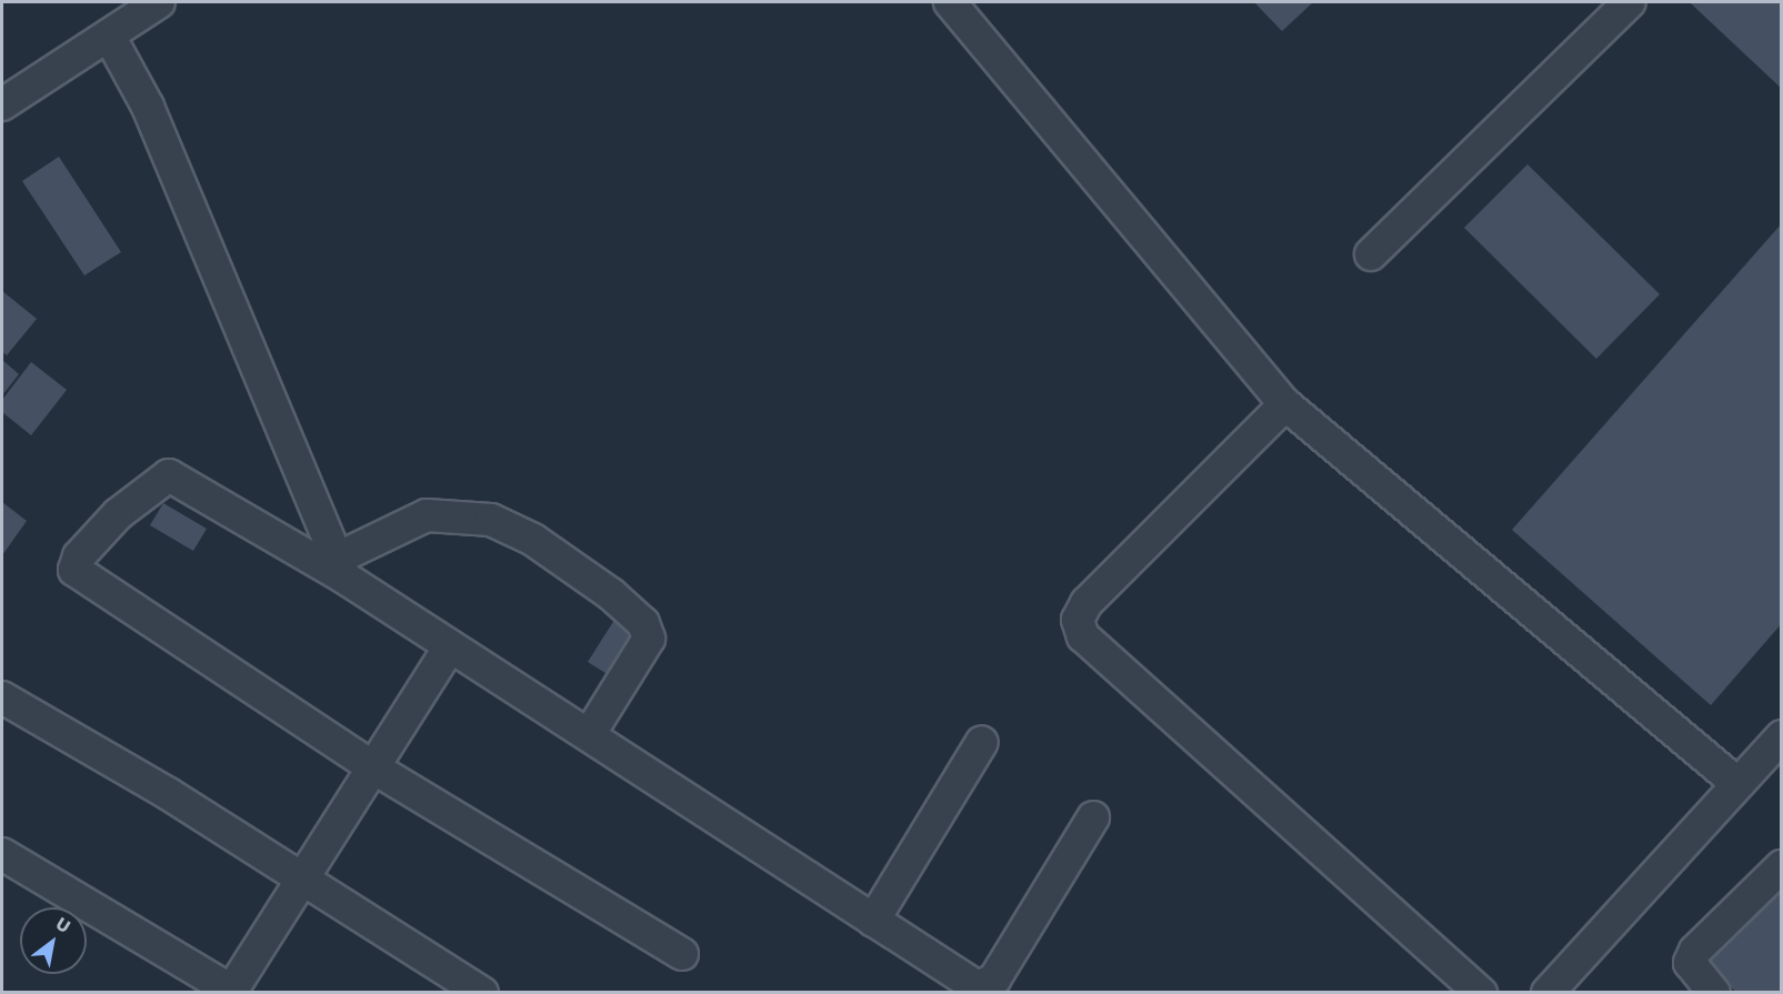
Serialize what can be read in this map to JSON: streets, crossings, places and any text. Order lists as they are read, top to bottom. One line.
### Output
{"north":"top right"}
